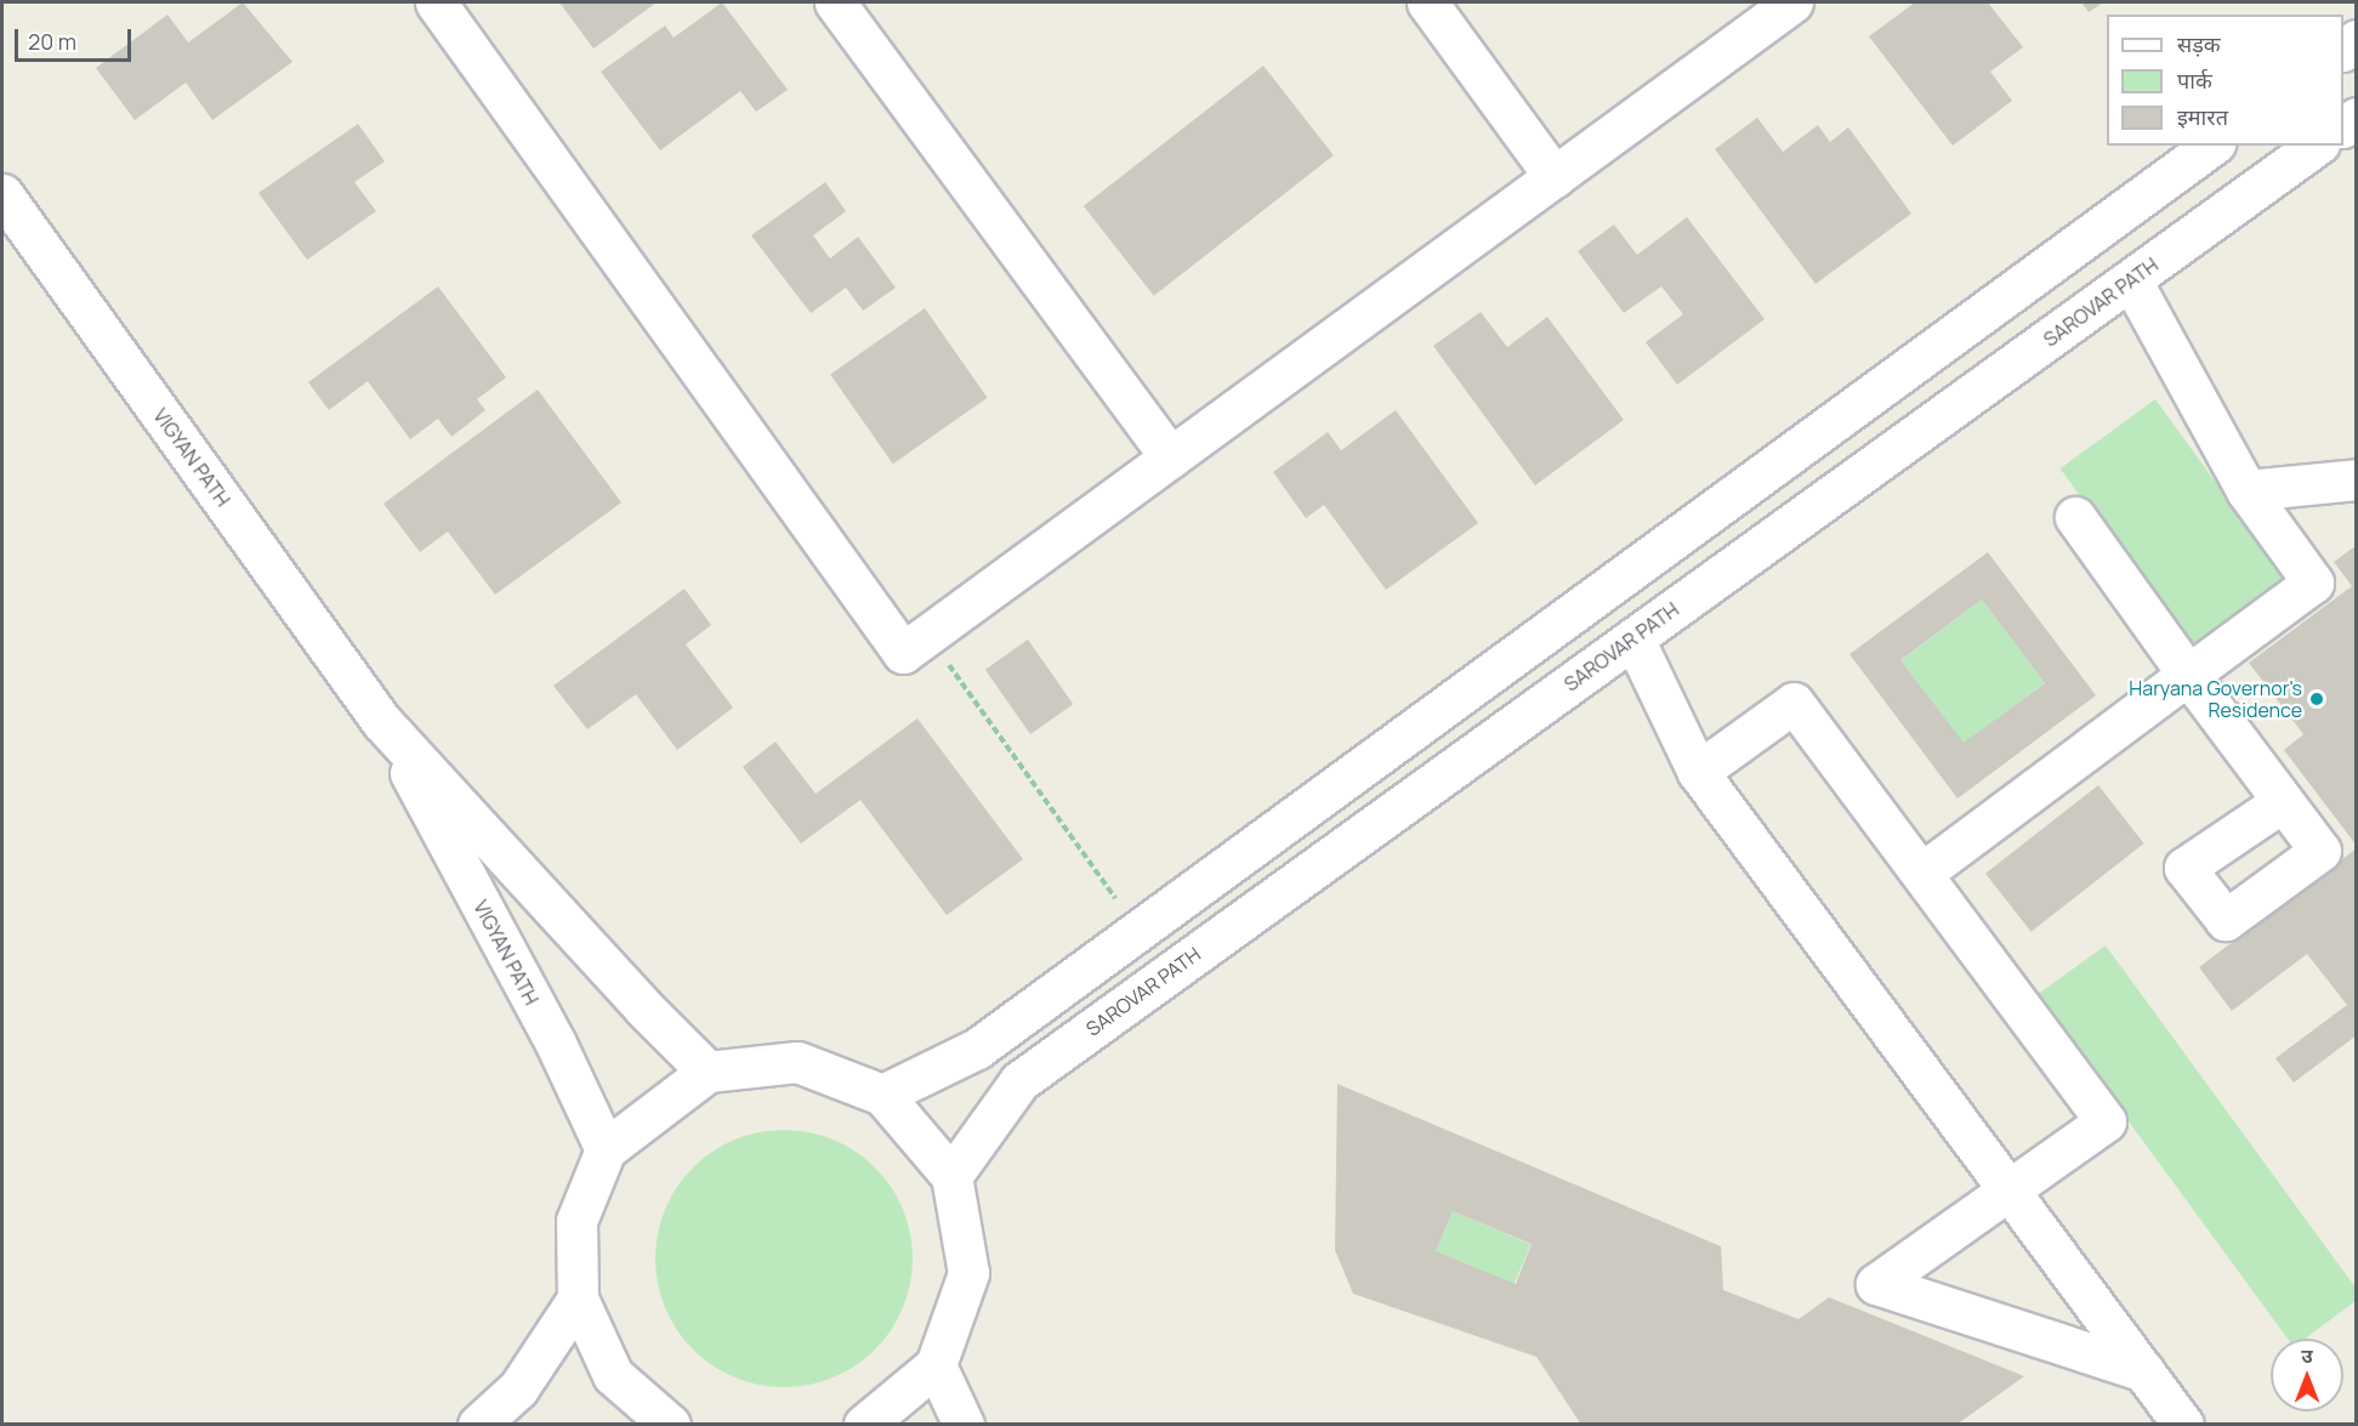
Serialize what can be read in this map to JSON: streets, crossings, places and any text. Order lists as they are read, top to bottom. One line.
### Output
{"streets":{"main road":["SAROVAR PATH","VIGYAN PATH"]},"places":["Haryana Governor's Residence"],"legend":["सड़क","पार्क","इमारत"],"scale_bar":"20 m","north":"top"}
